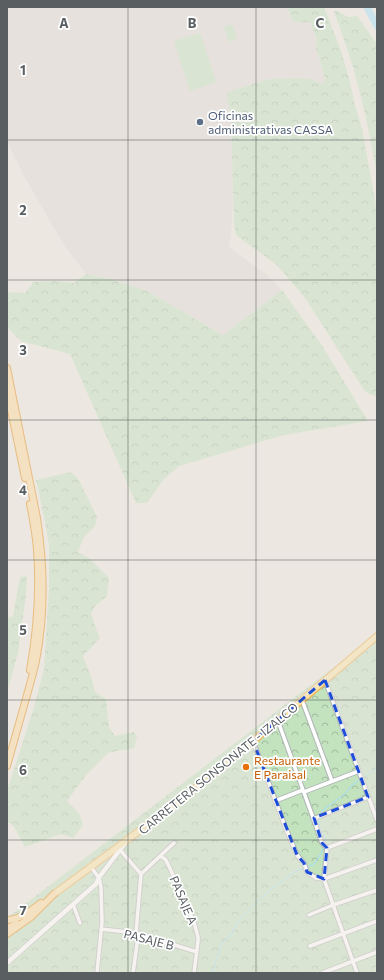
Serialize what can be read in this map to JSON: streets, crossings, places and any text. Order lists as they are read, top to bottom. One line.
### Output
{"streets":{"main road":["CARRETERA SONSONATE - IZALCO"],"street":["PASAJE A","PASAJE B"]},"crossings":[["PASAJE A","PASAJE B"]],"places":["Oficinas administrativas CASSA","Restaurante E Paraisal"],"grid":{"columns":["A","B","C"],"rows":["1","2","3","4","5","6","7"]}}
